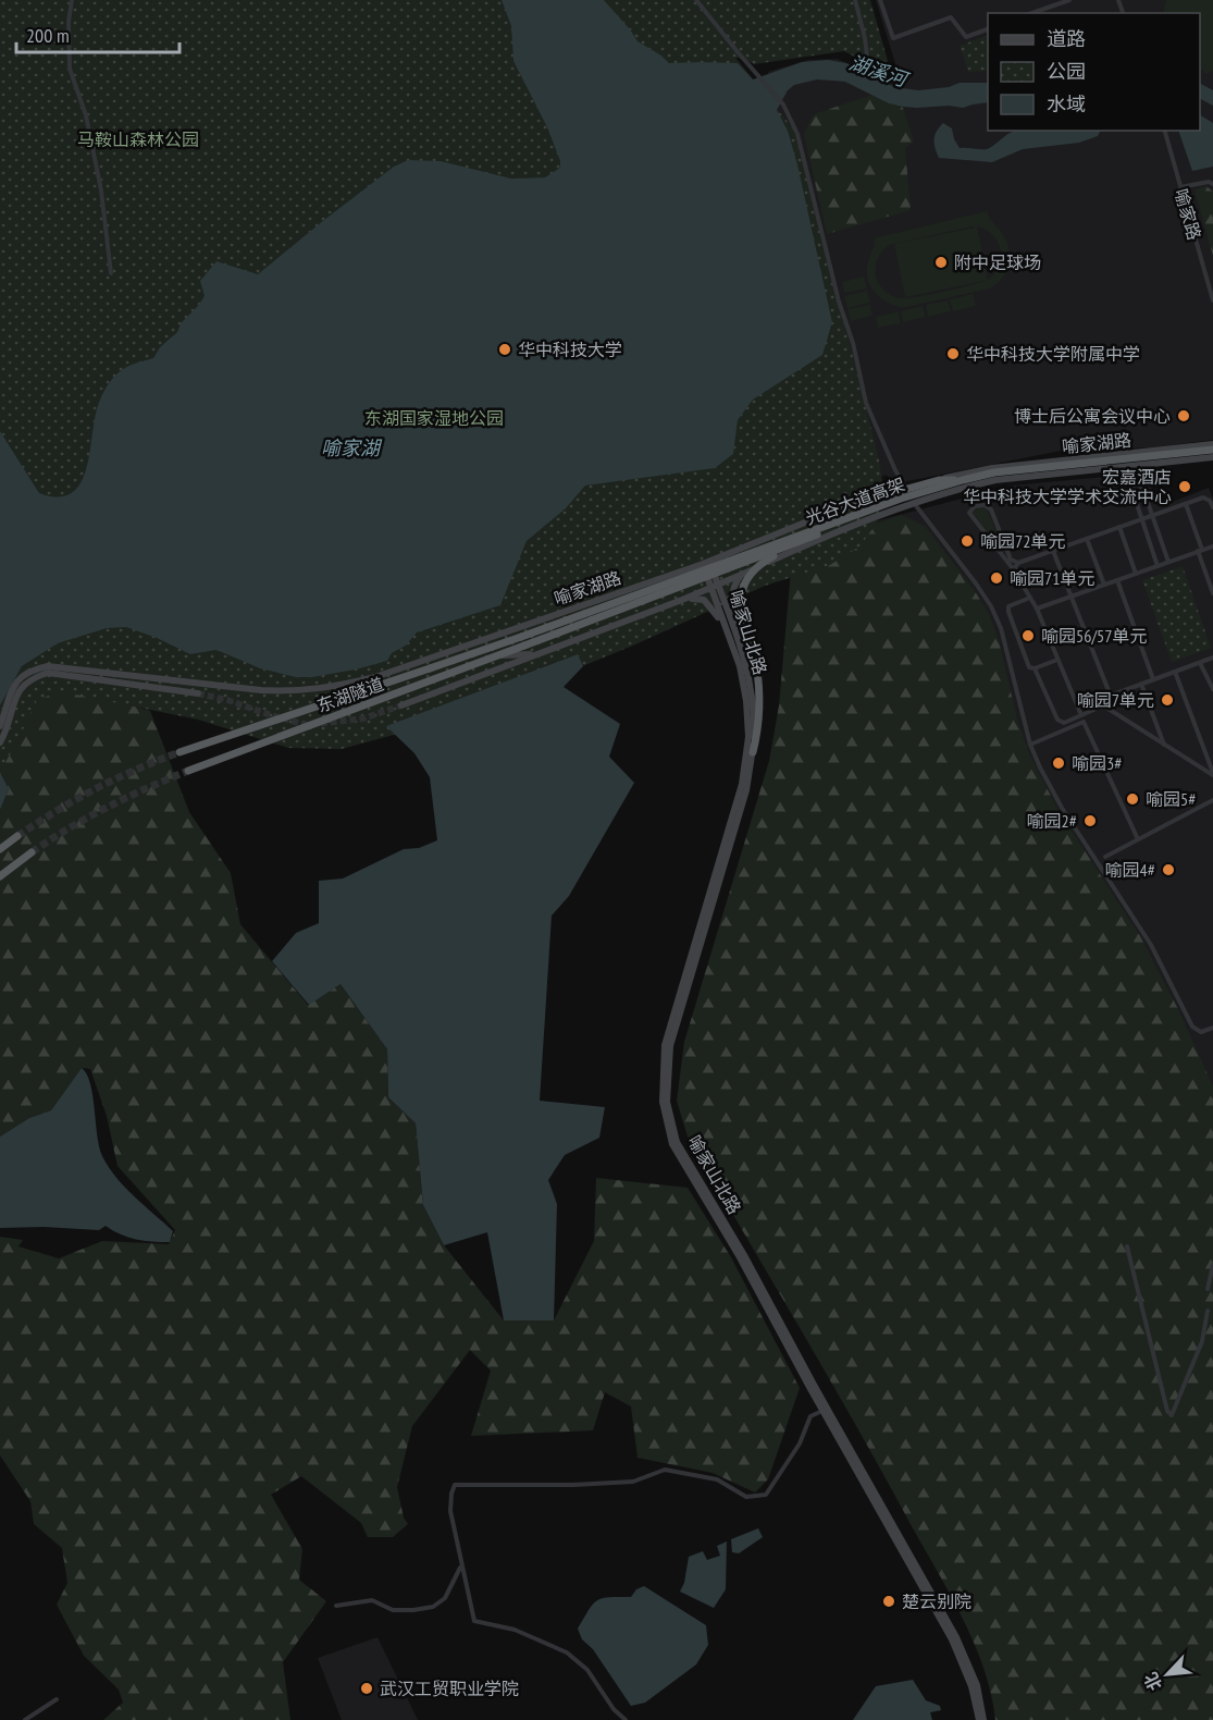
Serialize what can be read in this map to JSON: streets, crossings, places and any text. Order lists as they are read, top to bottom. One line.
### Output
{"streets":{"highway":["光谷大道高架","东湖隧道"],"main road":["喻家湖路","喻家山北路"],"street":["喻家路"]},"crossings":[["喻家湖路","光谷大道高架"],["喻家湖路","喻家山北路"],["光谷大道高架","东湖隧道"]],"water":["湖溪河","喻家湖"],"parks":["马鞍山森林公园","东湖国家湿地公园"],"places":["附中足球场","华中科技大学","华中科技大学附属中学","博士后公寓会议中心","宏嘉酒店 华中科技大学学术交流中心","喻园72单元","喻园71单元","喻园56/57单元","喻园7单元","喻园3#","喻园5#","喻园2#","喻园4#","楚云别院","武汉工贸职业学院"],"legend":["道路","公园","水域"],"scale_bar":"200 m","north":"bottom left"}
